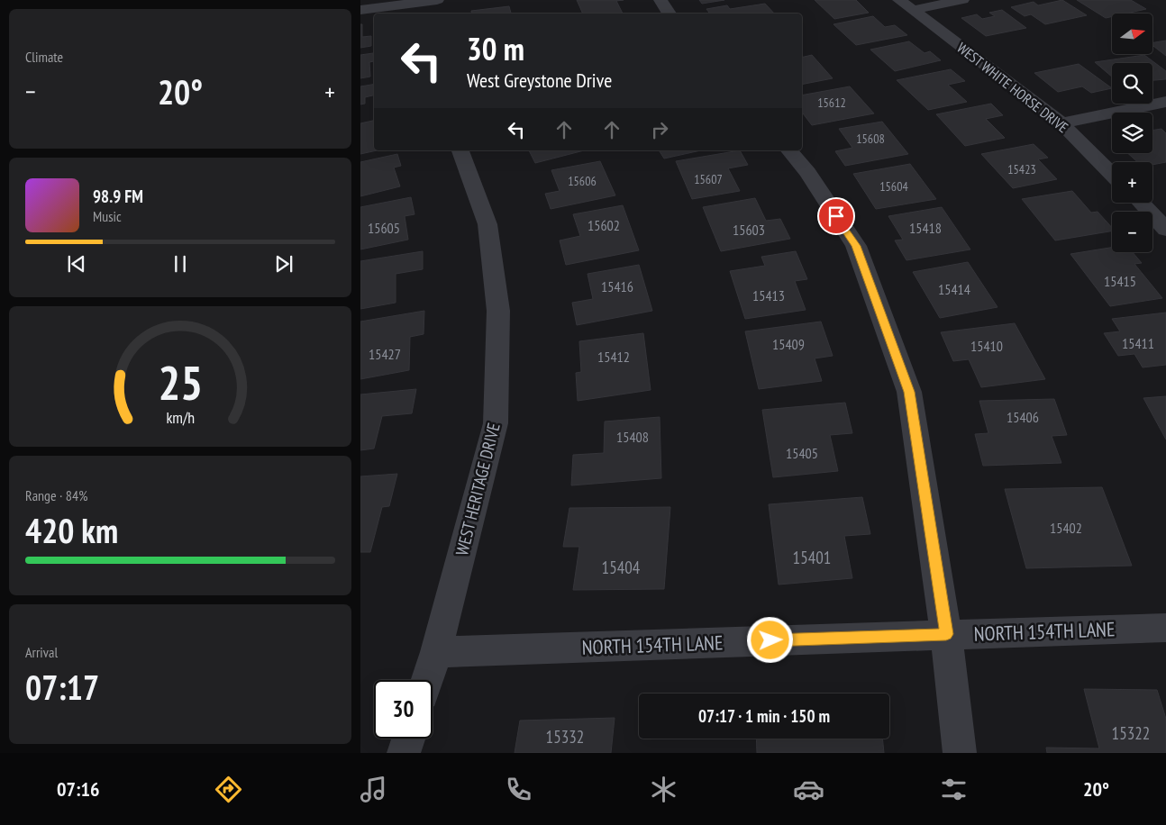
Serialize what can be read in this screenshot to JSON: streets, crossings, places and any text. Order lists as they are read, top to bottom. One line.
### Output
{"streets":{"street":["WEST WHITE HORSE DRIVE","WEST HERITAGE DRIVE","NORTH 154TH LANE"]},"crossings":[["WEST HERITAGE DRIVE","NORTH 154TH LANE"]],"house_numbers":["15612","15608","15423","15607","15606","15604","15602","15605","15418","15603","15415","15416","15414","15413","15411","15409","15410","15427","15412","15406","15408","15405","15402","15401","15404","15322","15332"],"north":"right","page":{"tile":["Climate",["Range · 84%","420 km"],["Arrival","07:17"]],"map_buttons":["+","−"],"turn":["30 m","West Greystone Drive"],"heat":["−","20°","+"],"song":["98.9 FM","Music"],"limit":"30","trip":"07:17 · 1 min · 150 m","tabs":["07:16","20°"],"gauge":["25","km/h"]}}
